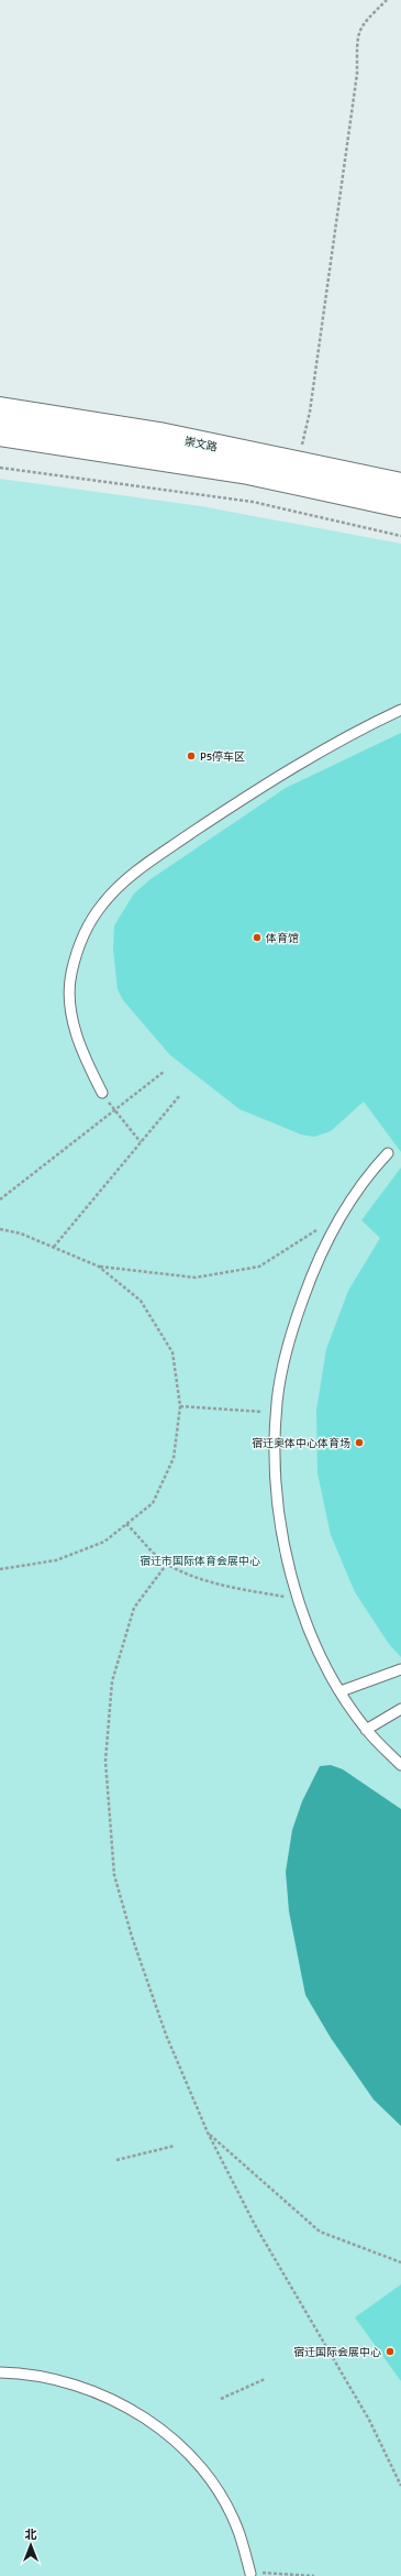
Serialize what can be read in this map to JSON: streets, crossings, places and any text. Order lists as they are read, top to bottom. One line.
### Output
{"streets":{"street":["崇文路"]},"parks":["宿迁市国际体育会展中心"],"places":["P5停车区","体育馆","宿迁奥体中心体育场","宿迁国际会展中心"],"north":"top"}
